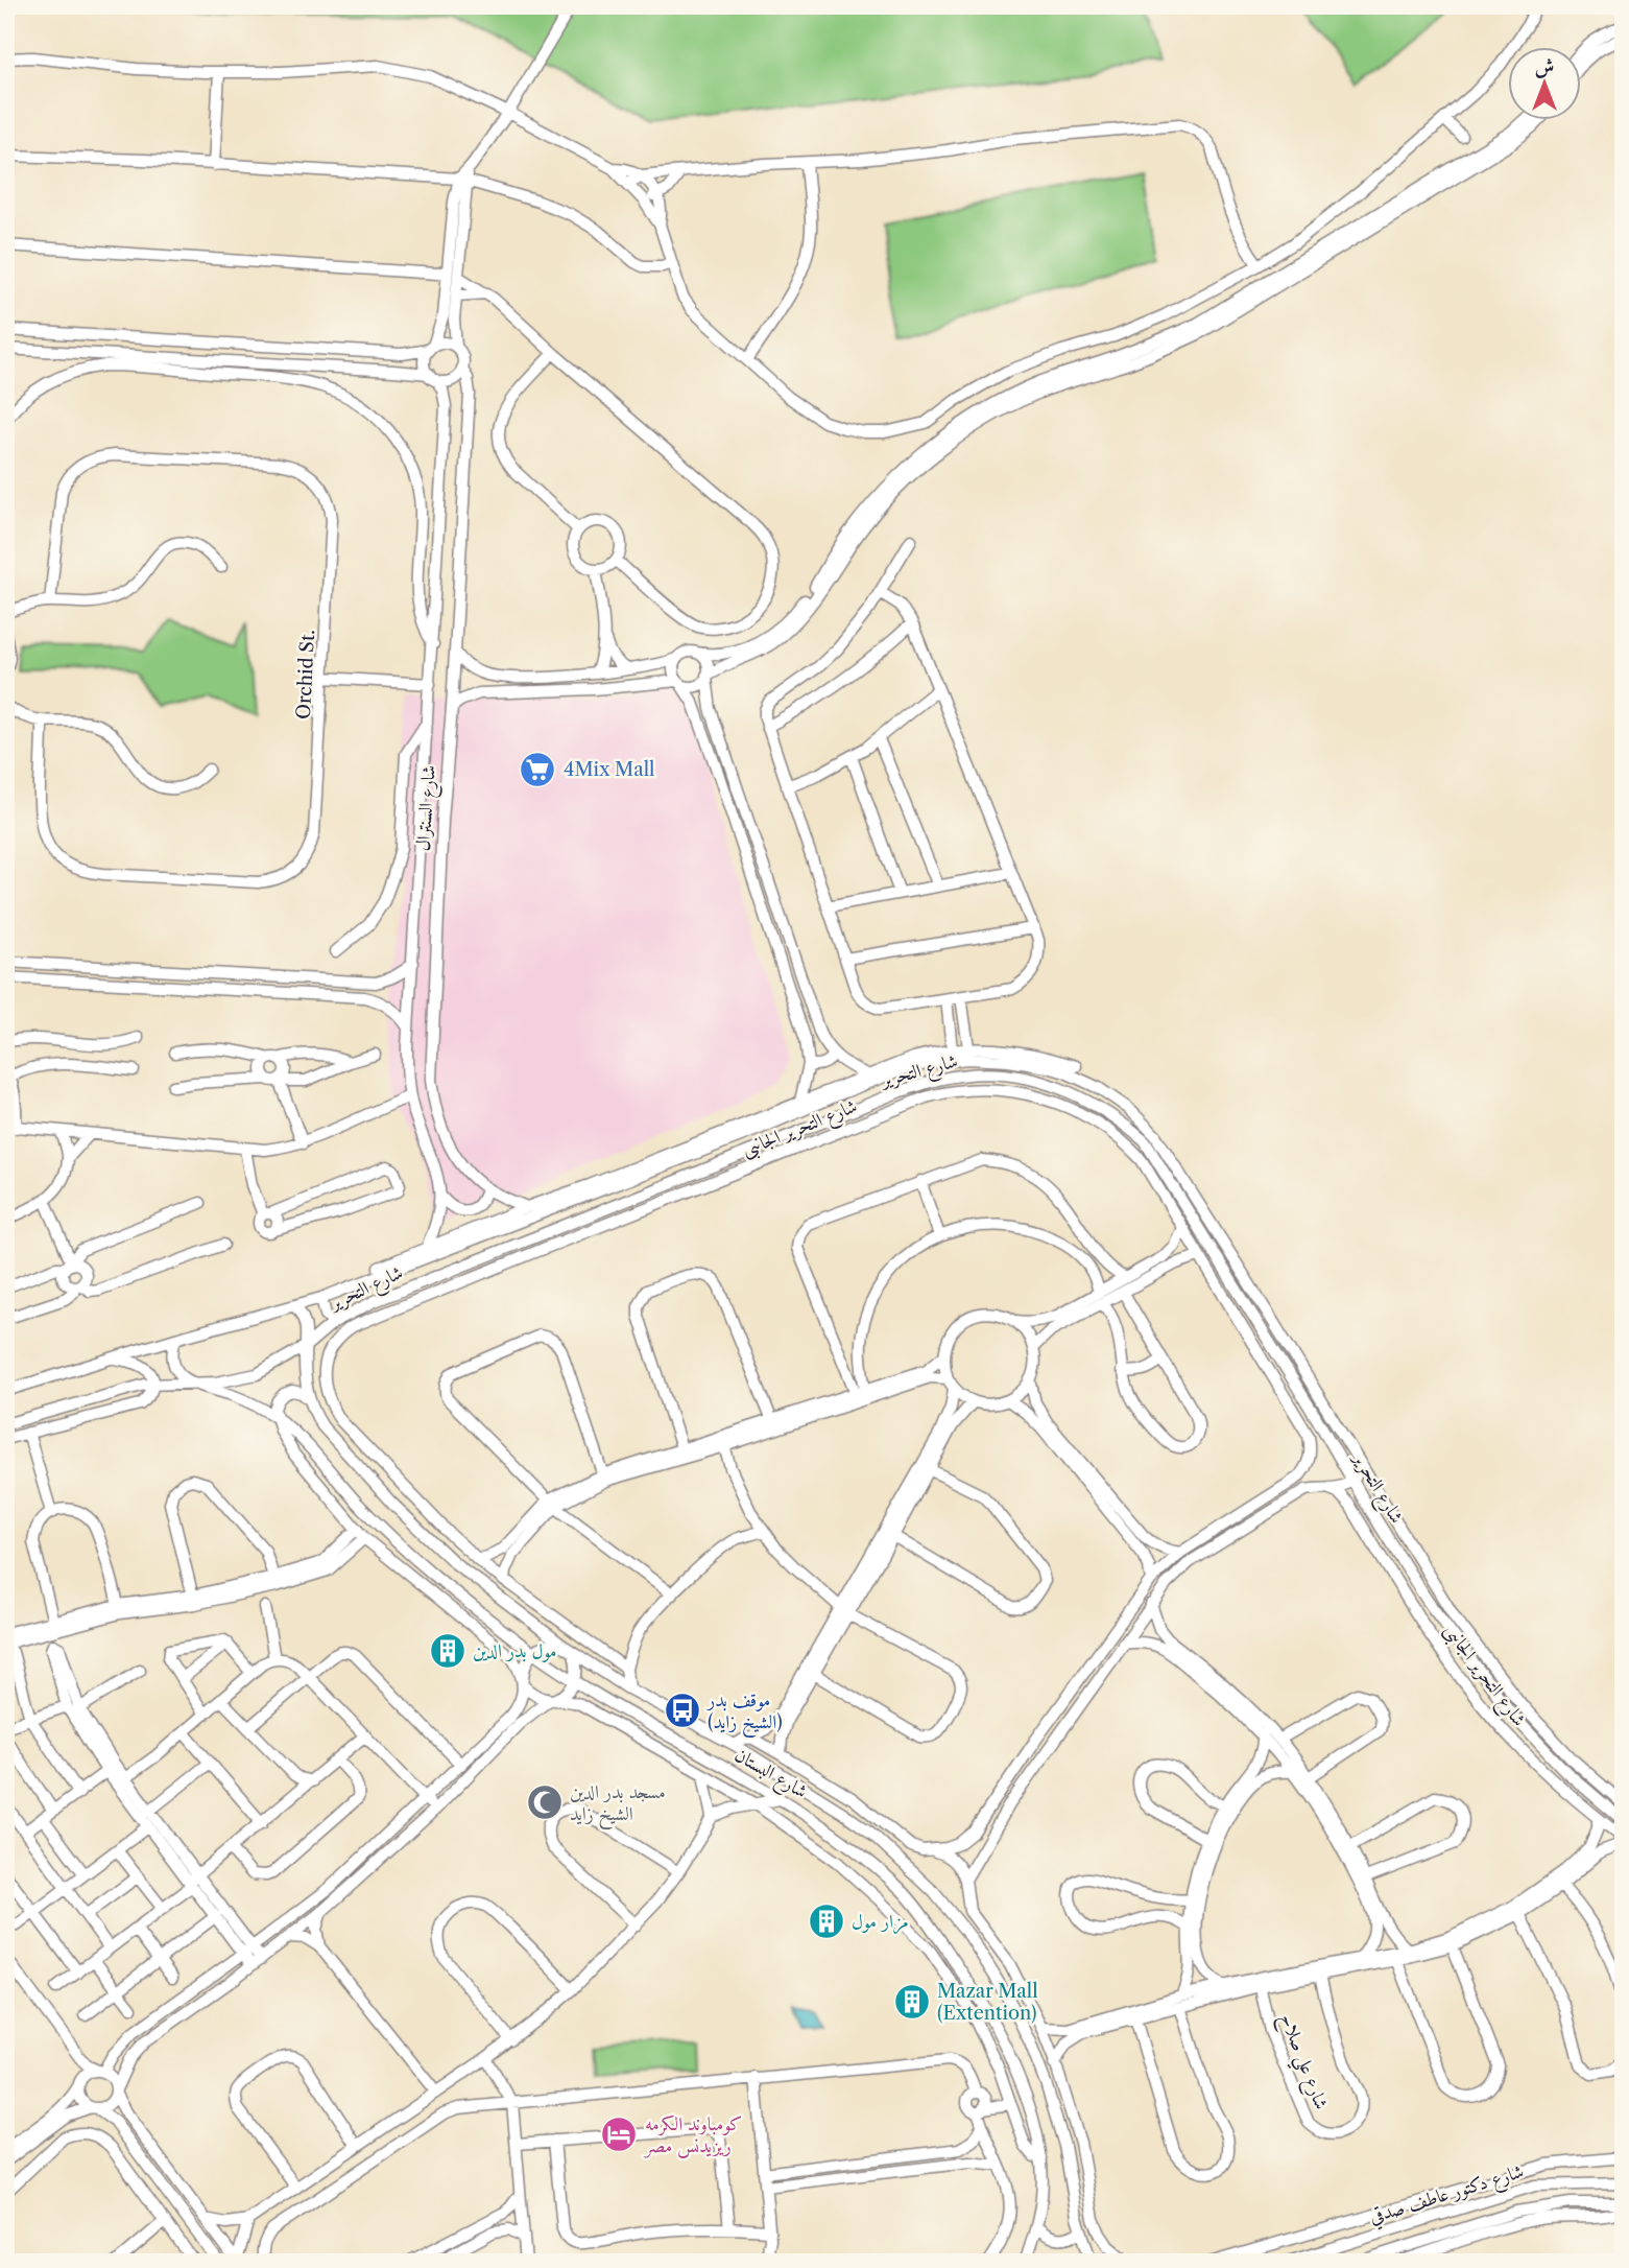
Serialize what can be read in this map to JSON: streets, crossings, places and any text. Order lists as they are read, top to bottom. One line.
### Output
{"streets":{"street":["Orchid St.","شارع السنترال","شارع التحرير","شارع التحرير الجانبى","شارع البستان","شارع علي صلاح","شارع دكتور عاطف صدقي"]},"crossings":[["شارع السنترال","شارع التحرير الجانبى"],["شارع التحرير","شارع التحرير الجانبى"],["شارع التحرير","شارع البستان"]],"places":{"supermarket":["4Mix Mall"],"building":["مول بدر الدين","مزار مول","Mazar Mall (Extention)"],"bus stop":["موقف بدر (الشيخ زايد)"],"mosque":["مسجد بدر الدين الشيخ زايد"],"hotel":["كومباوند الكرمه ريزيدنس مصر"]},"north":"top"}
